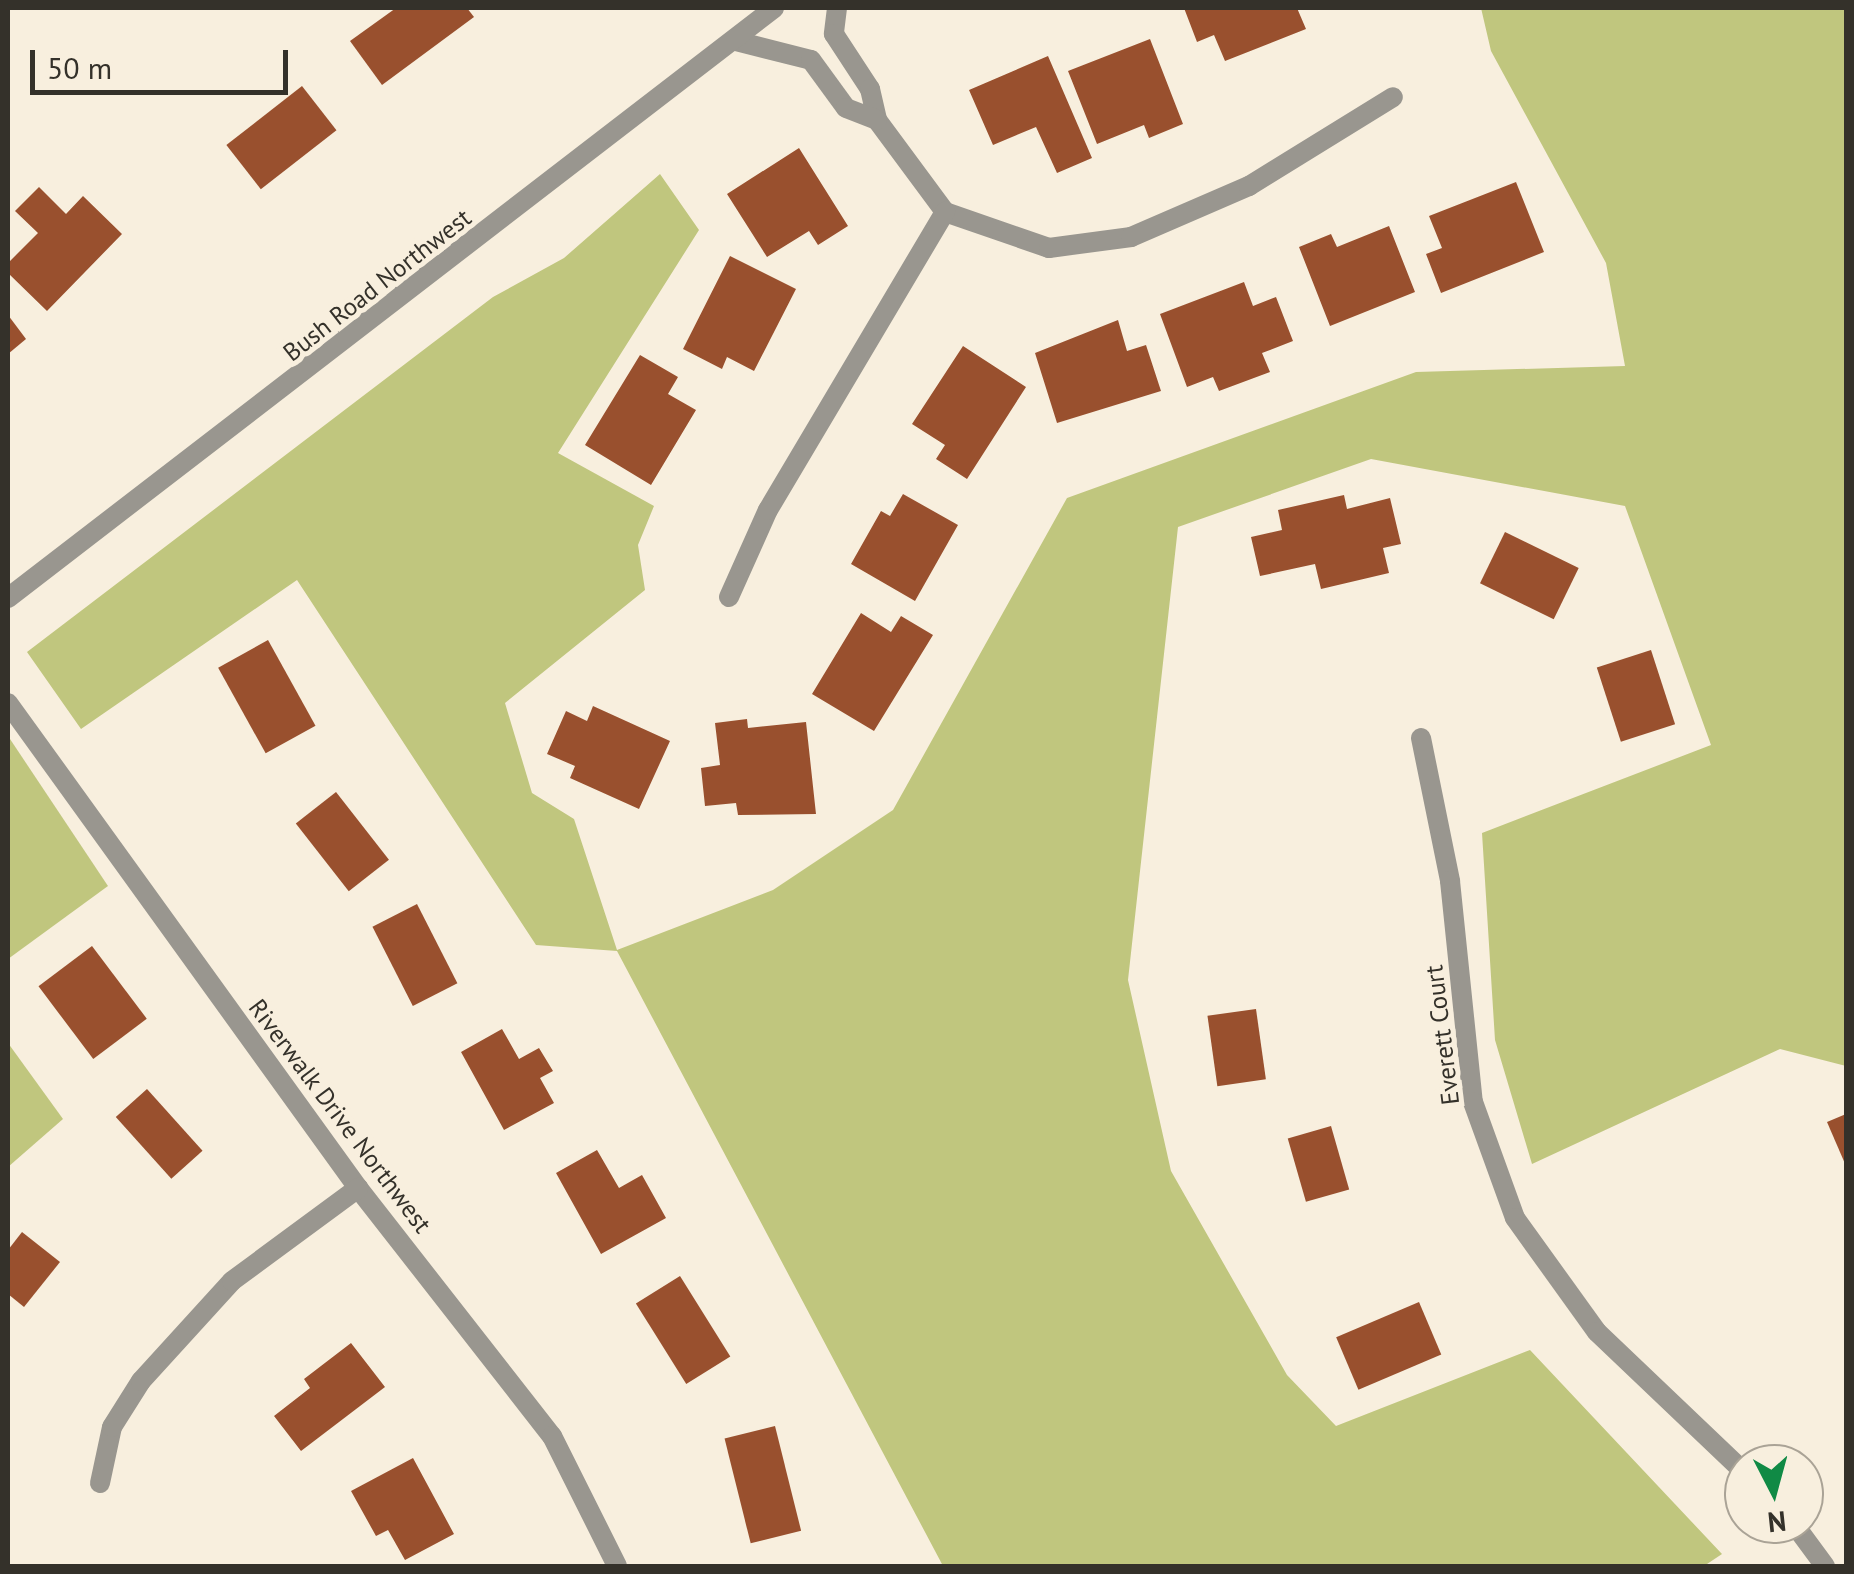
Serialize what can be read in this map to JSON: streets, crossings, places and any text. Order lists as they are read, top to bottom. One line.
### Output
{"streets":{"street":["Bush Road Northwest","Everett Court","Riverwalk Drive Northwest"]},"scale_bar":"50 m","north":"bottom"}
